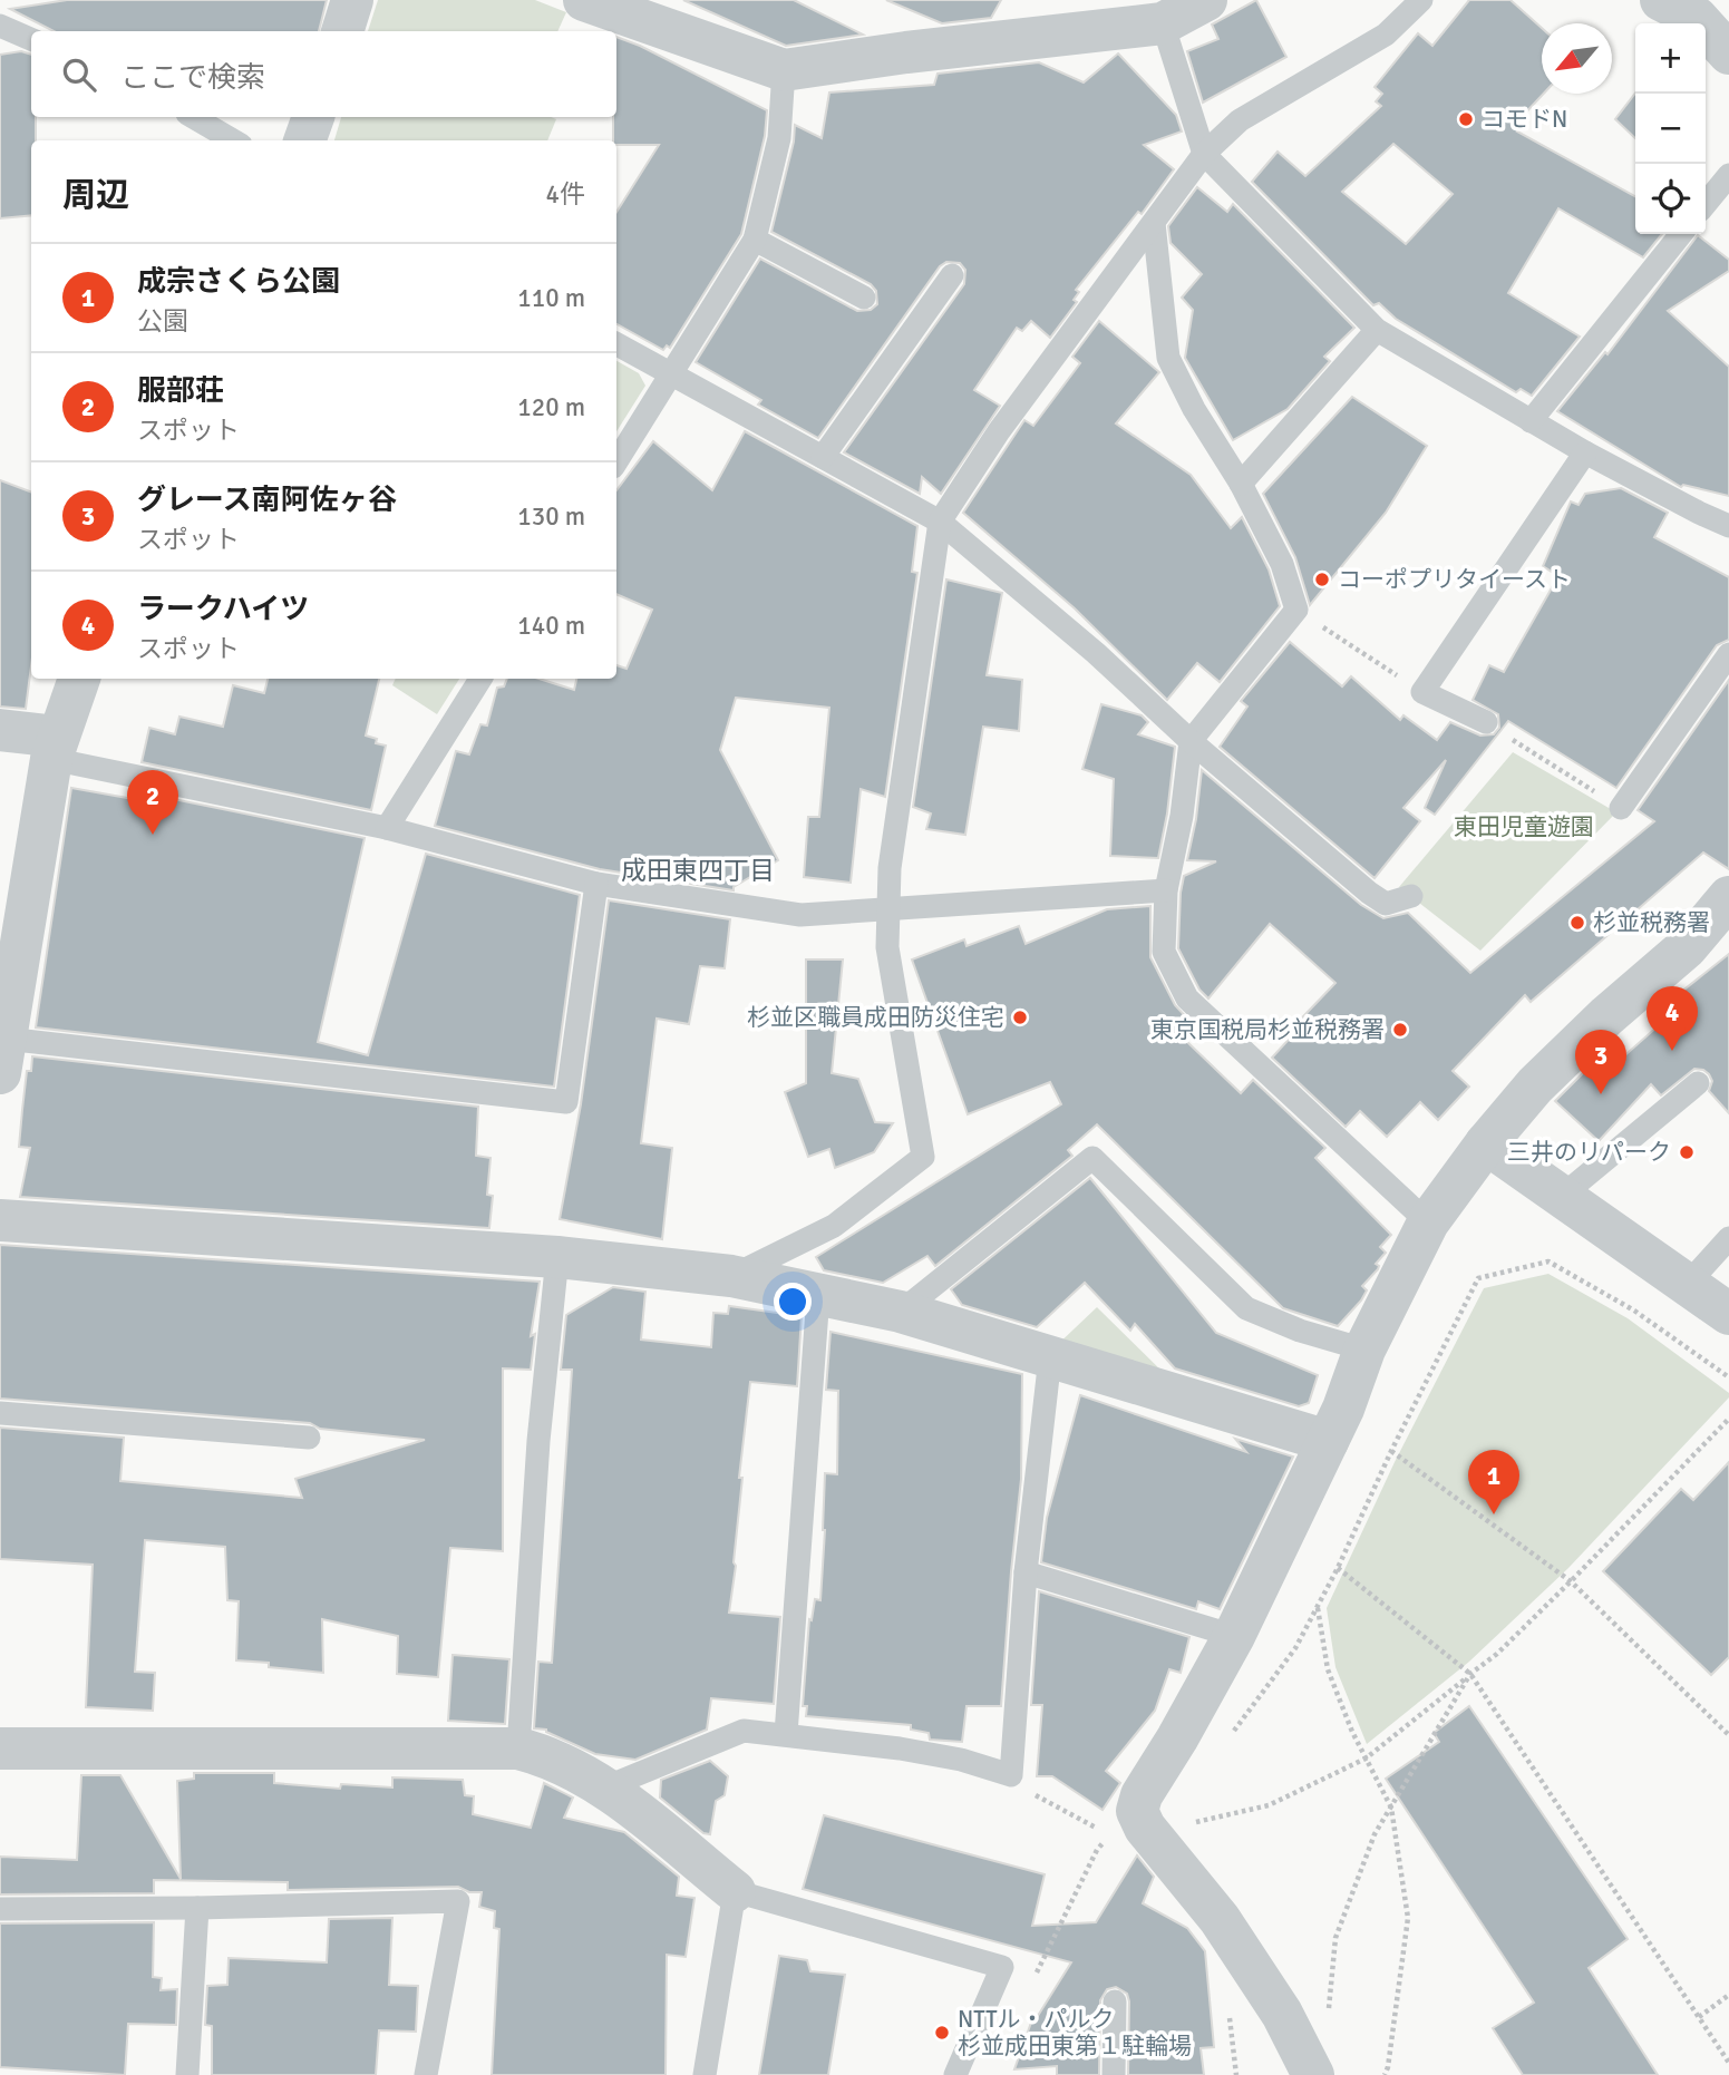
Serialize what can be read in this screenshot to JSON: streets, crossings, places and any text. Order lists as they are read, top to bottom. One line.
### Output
{"districts":["成田東四丁目"],"parks":["東田児童遊園"],"places":["コモドN","コーポプリタイースト","杉並税務署","杉並区職員成田防災住宅","東京国税局杉並税務署","三井のリパーク","NTTル・パルク 杉並成田東第１駐輪場"],"north":"bottom left","page":{"map_buttons":["+","−"],"search":"ここで検索","heading":["周辺","4件"],"list":[{"mark":"1","name":"成宗さくら公園","note":"公園","value":"110 m"},{"mark":"2","name":"服部荘","note":"スポット","value":"120 m"},{"mark":"3","name":"グレース南阿佐ヶ谷","note":"スポット","value":"130 m"},{"mark":"4","name":"ラークハイツ","note":"スポット","value":"140 m"}],"pins":["2","4","3","1"]}}
